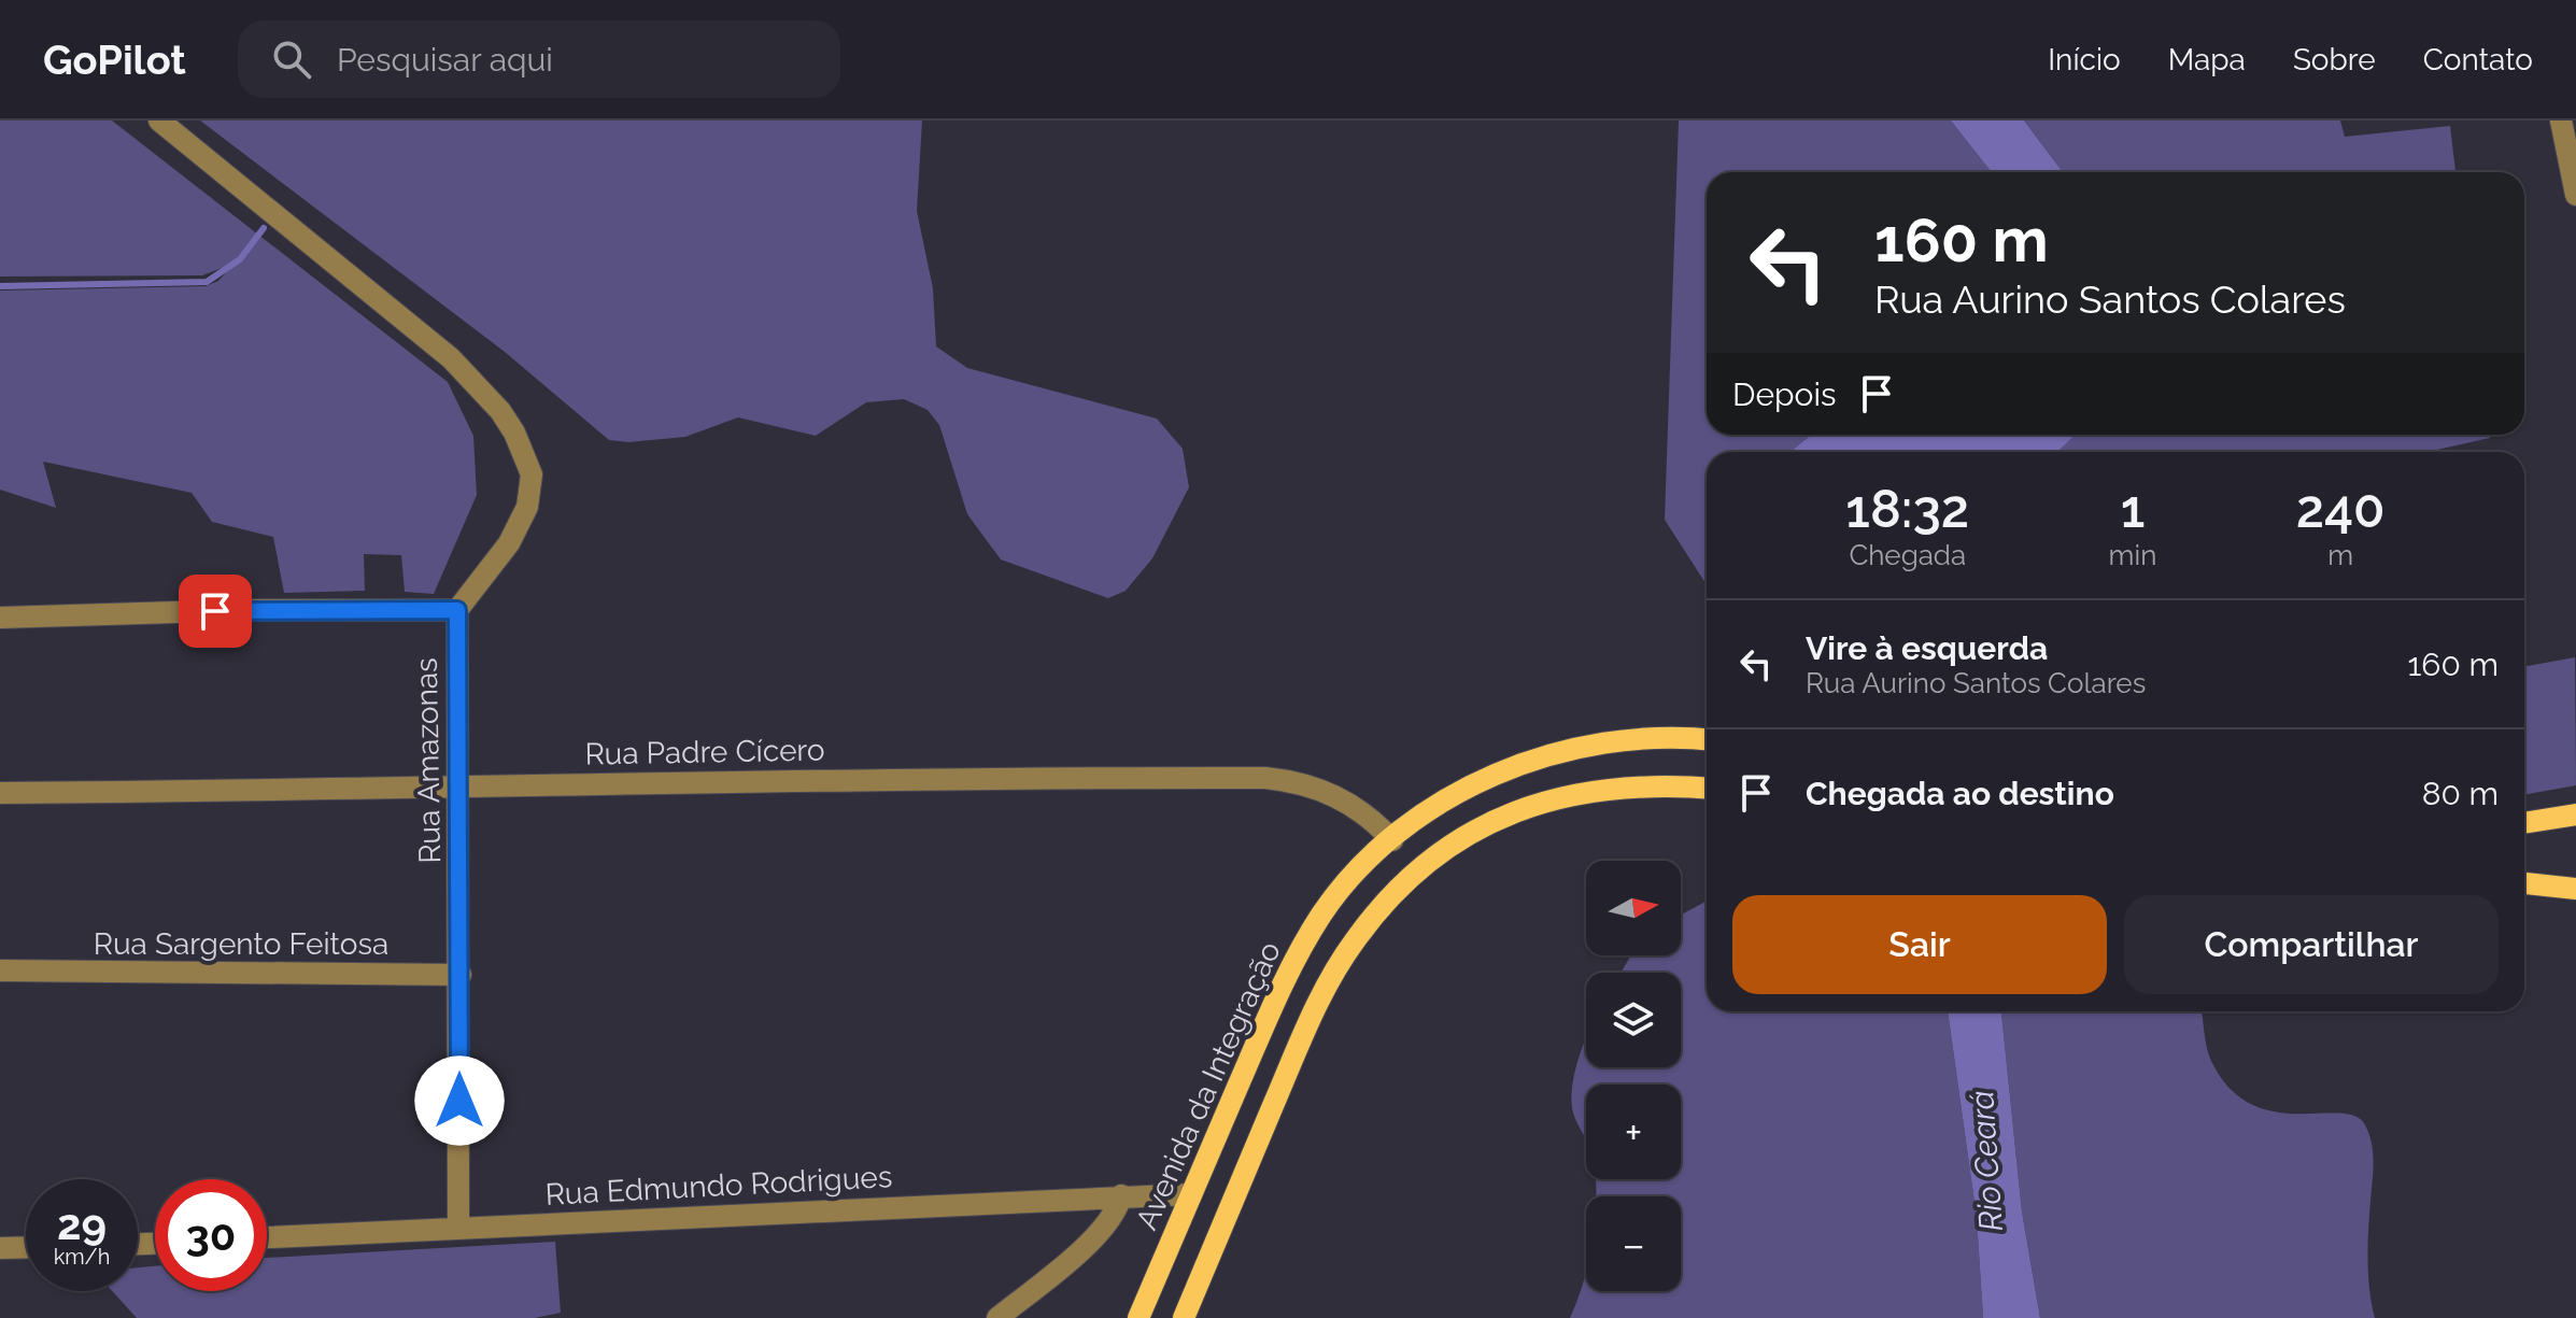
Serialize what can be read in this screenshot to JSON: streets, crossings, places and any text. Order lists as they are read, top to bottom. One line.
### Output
{"streets":{"main road":["Avenida da Integração"],"street":["Rua Padre Cícero","Rua Amazonas","Rua Sargento Feitosa","Rua Edmundo Rodrigues"]},"crossings":[["Rua Padre Cícero","Rua Amazonas"],["Rua Padre Cícero","Avenida da Integração"],["Rua Amazonas","Rua Sargento Feitosa"],["Rua Amazonas","Rua Edmundo Rodrigues"],["Avenida da Integração","Rua Edmundo Rodrigues"]],"water":["Rio Ceará"],"north":"right","page":{"header":"GoPilot","search":"Pesquisar aqui","nav":["Início","Mapa","Sobre","Contato"],"turn":["160 m","Rua Aurino Santos Colares"],"then":"Depois","eta":["18:32","Chegada","1","min","240","m"],"list":[{"name":"Vire à esquerda","note":"Rua Aurino Santos Colares","value":"160 m"},{"name":"Chegada ao destino","value":"80 m"}],"map_buttons":["+","−"],"buttons":["Sair","Compartilhar"],"speed":"29 km/h","limit":"30"}}
